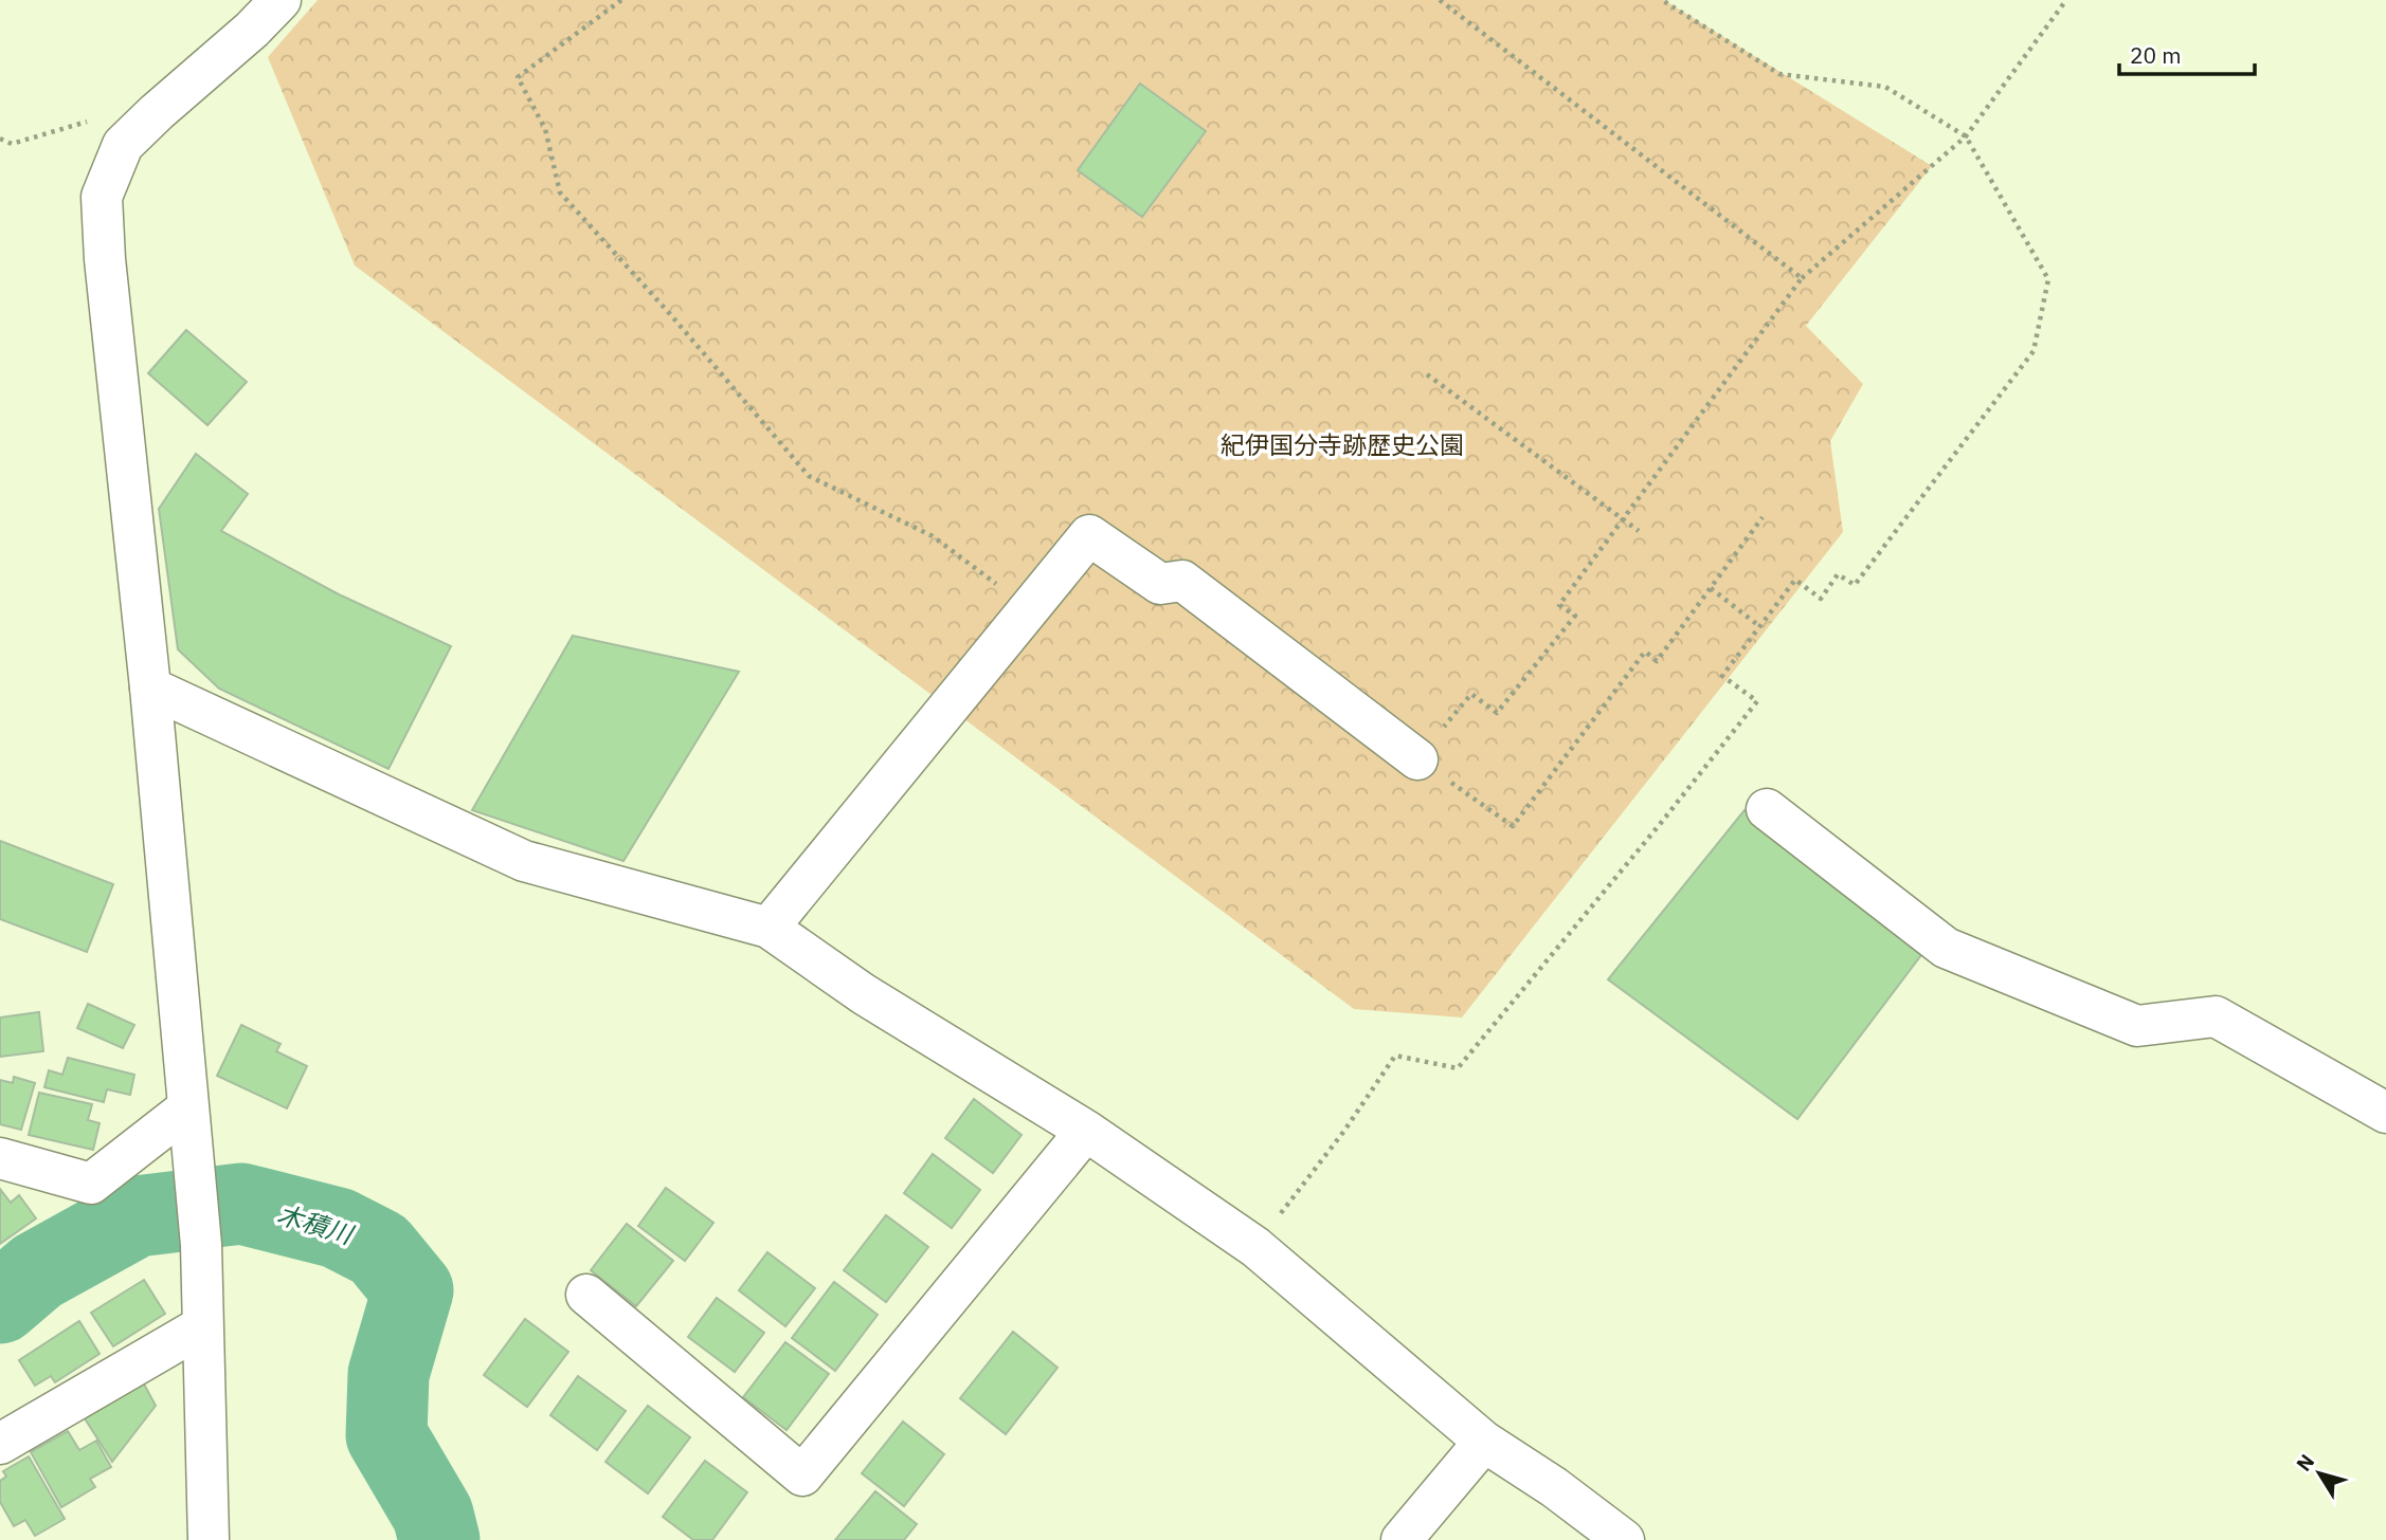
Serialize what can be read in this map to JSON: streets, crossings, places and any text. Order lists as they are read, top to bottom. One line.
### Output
{"water":["木積川"],"parks":["紀伊国分寺跡歴史公園"],"scale_bar":"20 m","north":"top left"}
